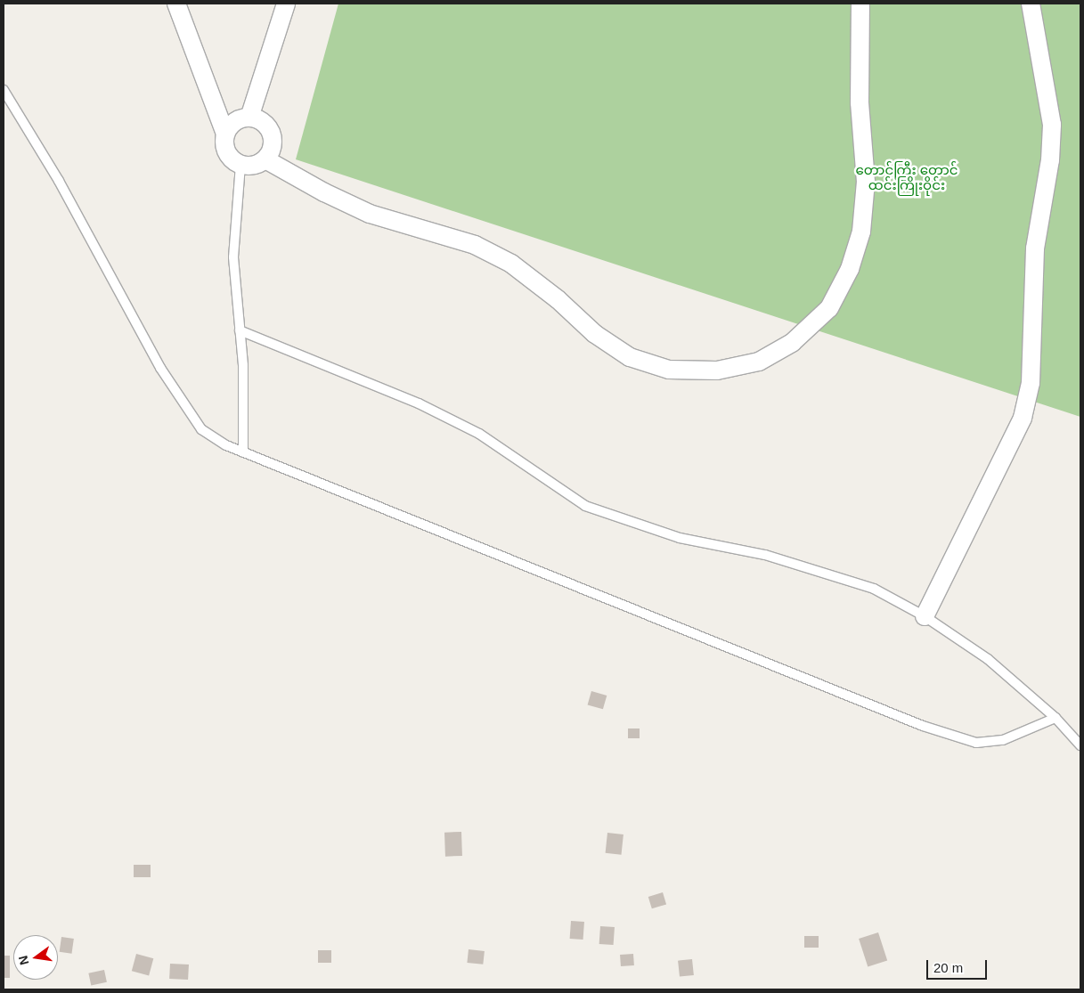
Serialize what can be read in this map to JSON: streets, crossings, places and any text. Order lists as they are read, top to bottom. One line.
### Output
{"parks":["တောင်ကြီး တောင် ထင်းကြိုးဝိုင်း"],"scale_bar":"20 m","north":"left"}
